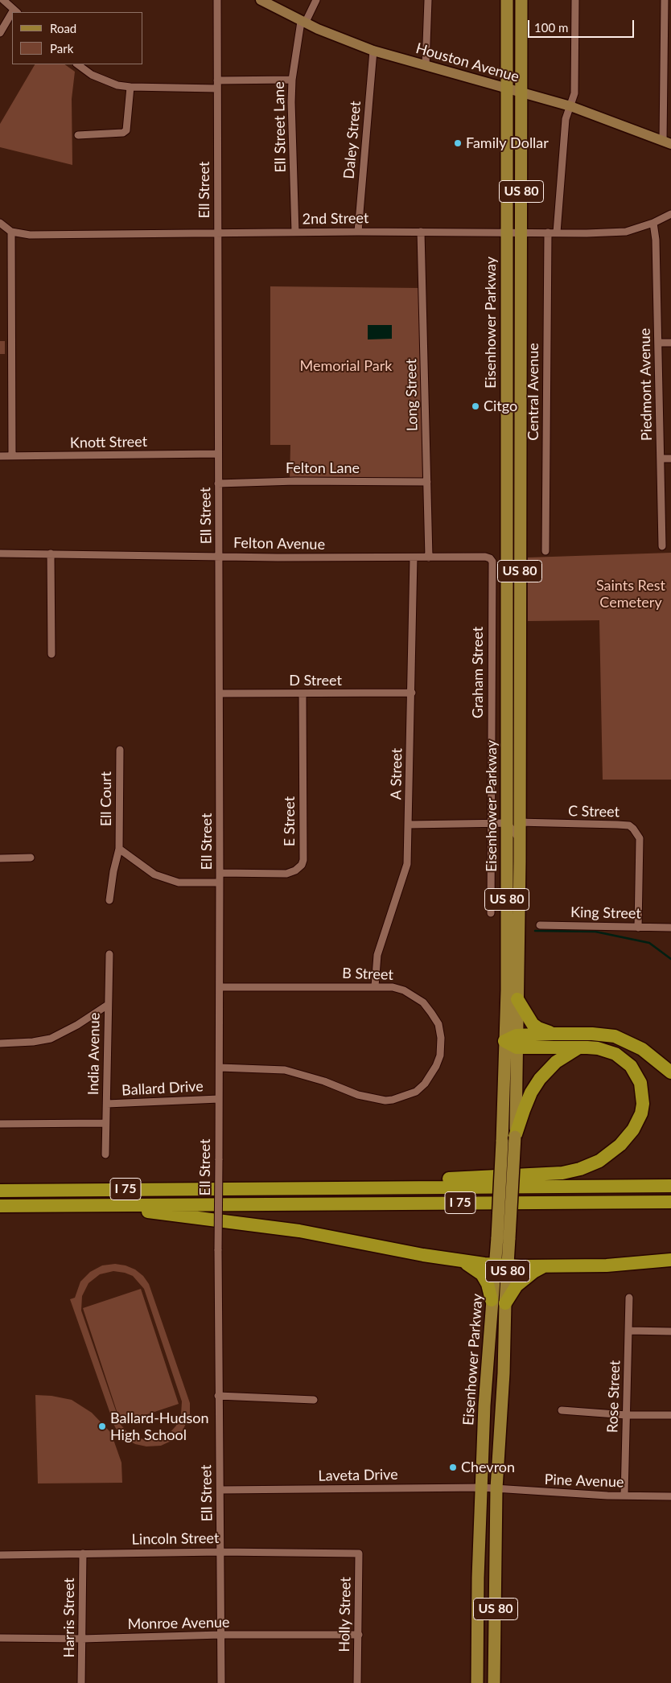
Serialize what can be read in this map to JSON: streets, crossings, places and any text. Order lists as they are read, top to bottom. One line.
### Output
{"streets":{"highway":["I 75"],"main road":["US 80","Eisenhower Parkway"],"street":["Houston Avenue","Ell Street Lane","Daley Street","Ell Street","2nd Street","Piedmont Avenue","Central Avenue","Long Street","Knott Street","Felton Lane","Felton Avenue","Graham Street","D Street","A Street","Ell Court","C Street","E Street","King Street","B Street","India Avenue","Ballard Drive","Rose Street","Laveta Drive","Pine Avenue","Lincoln Street","Holly Street","Harris Street","Monroe Avenue"]},"crossings":[["Houston Avenue","Ell Street Lane"],["Houston Avenue","Daley Street"],["Houston Avenue","Eisenhower Parkway"],["Ell Street Lane","2nd Street"],["Daley Street","2nd Street"],["Ell Street","2nd Street"],["Ell Street","Knott Street"],["Ell Street","Felton Lane"],["Ell Street","Felton Avenue"],["Ell Street","D Street"],["Ell Street","E Street"],["Ell Street","B Street"],["Ell Street","Ballard Drive"],["Ell Street","Laveta Drive"],["Ell Street","Lincoln Street"],["Ell Street","Monroe Avenue"],["2nd Street","Eisenhower Parkway"],["2nd Street","Piedmont Avenue"],["2nd Street","Central Avenue"],["2nd Street","Long Street"],["Eisenhower Parkway","C Street"],["Eisenhower Parkway","Laveta Drive"],["Eisenhower Parkway","Pine Avenue"],["Long Street","Felton Lane"],["Long Street","Felton Avenue"],["Felton Avenue","Graham Street"],["Felton Avenue","A Street"],["D Street","A Street"],["D Street","E Street"],["A Street","B Street"],["C Street","King Street"],["India Avenue","Ballard Drive"],["Rose Street","Pine Avenue"],["Laveta Drive","Pine Avenue"],["Lincoln Street","Holly Street"],["Lincoln Street","Harris Street"],["Holly Street","Monroe Avenue"],["Harris Street","Monroe Avenue"]],"parks":["Memorial Park","Saints Rest Cemetery"],"places":["Family Dollar","Citgo","Ballard-Hudson High School","Chevron"],"legend":["Road","Park"],"scale_bar":"100 m"}
